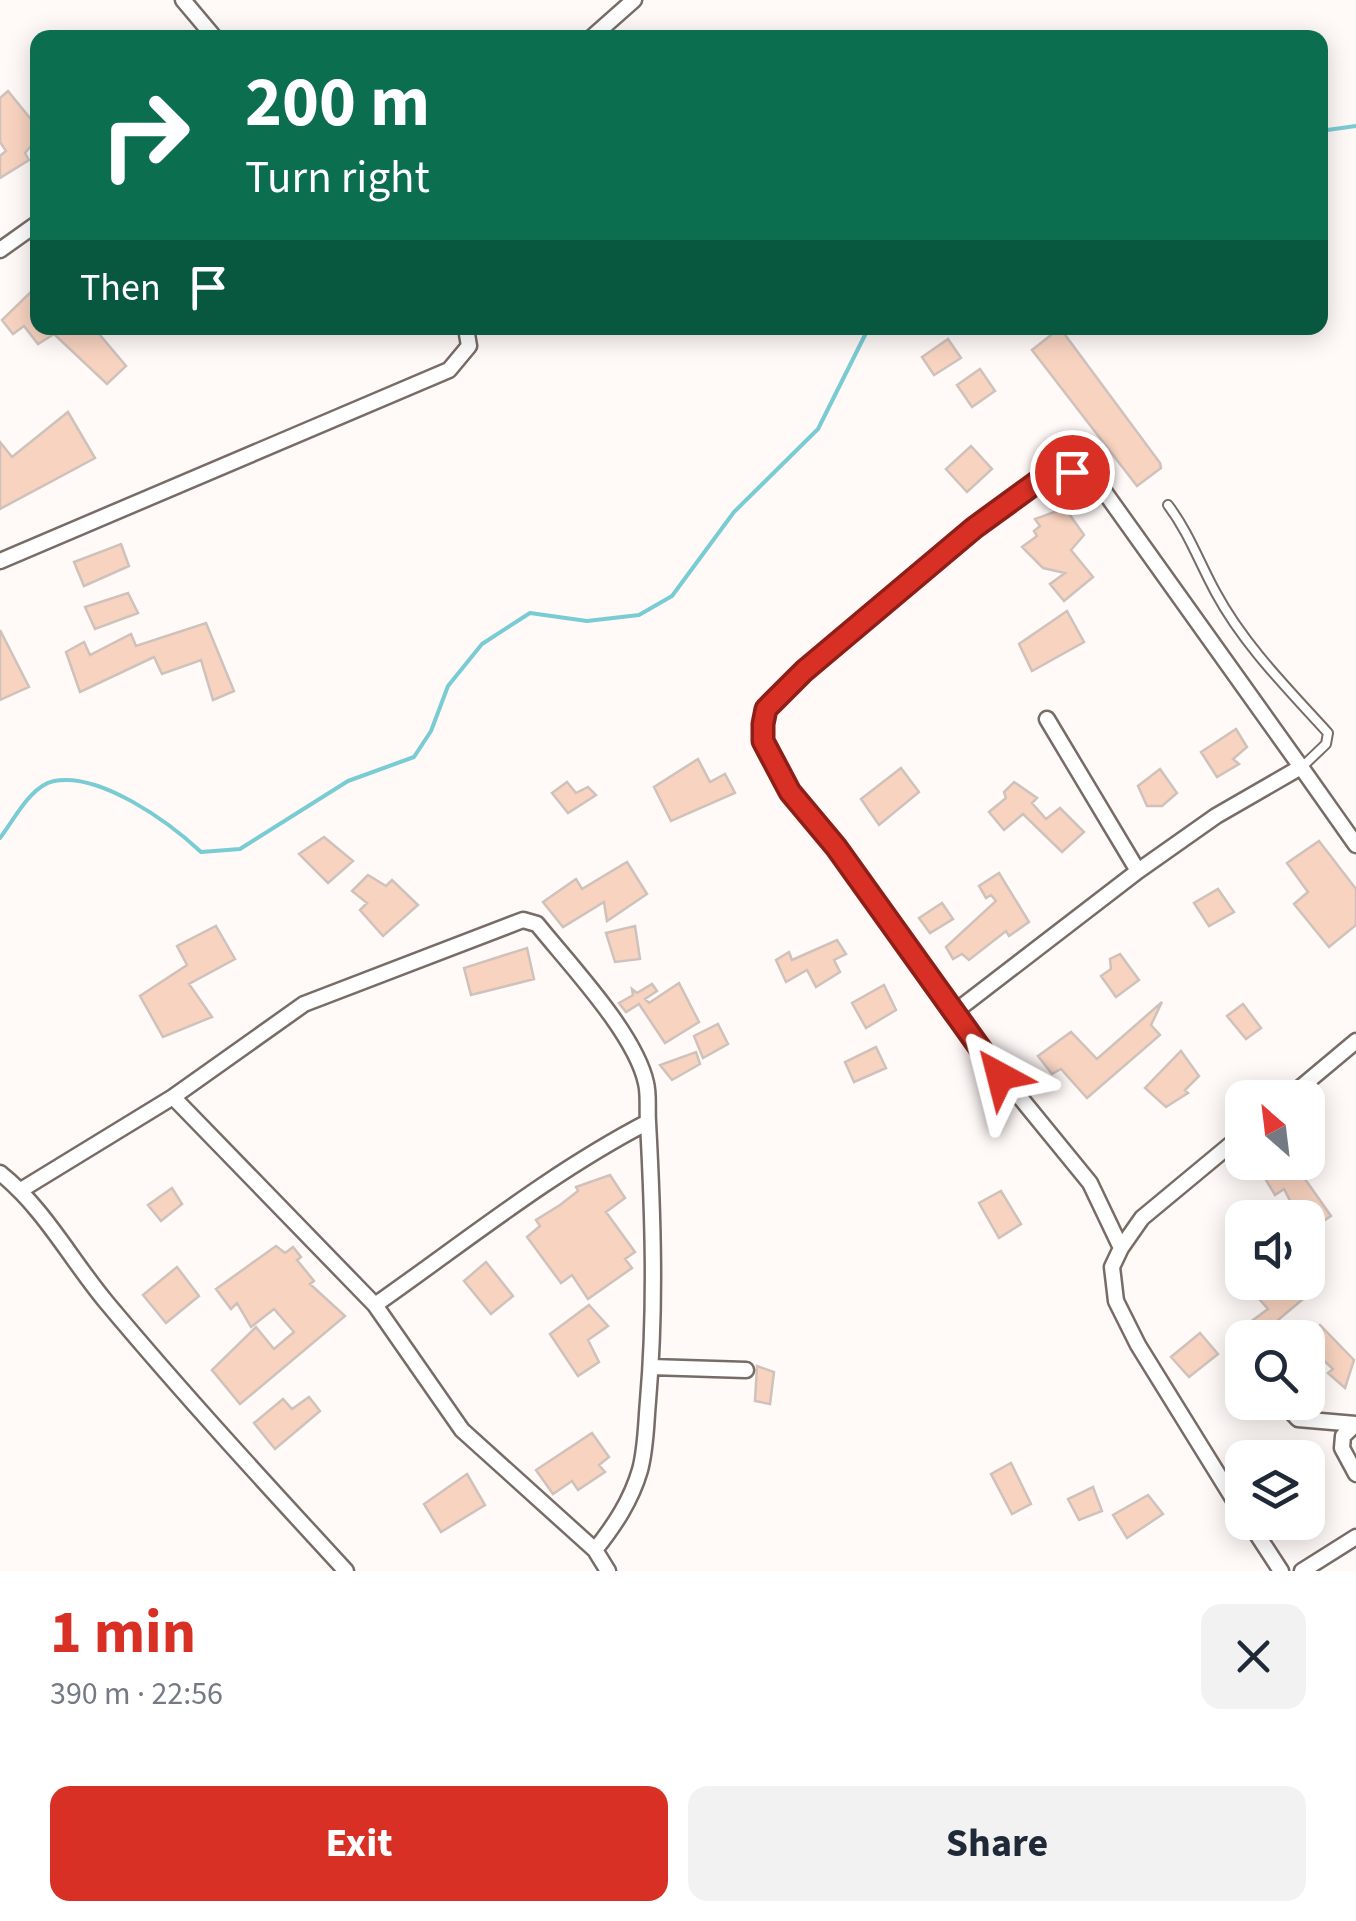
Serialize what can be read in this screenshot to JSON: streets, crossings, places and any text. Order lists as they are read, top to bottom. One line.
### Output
{"north":"top left","page":{"turn":["200 m","Turn right"],"then":"Then","heading":["1 min","390 m · 22:56"],"buttons":["Exit","Share"]}}
